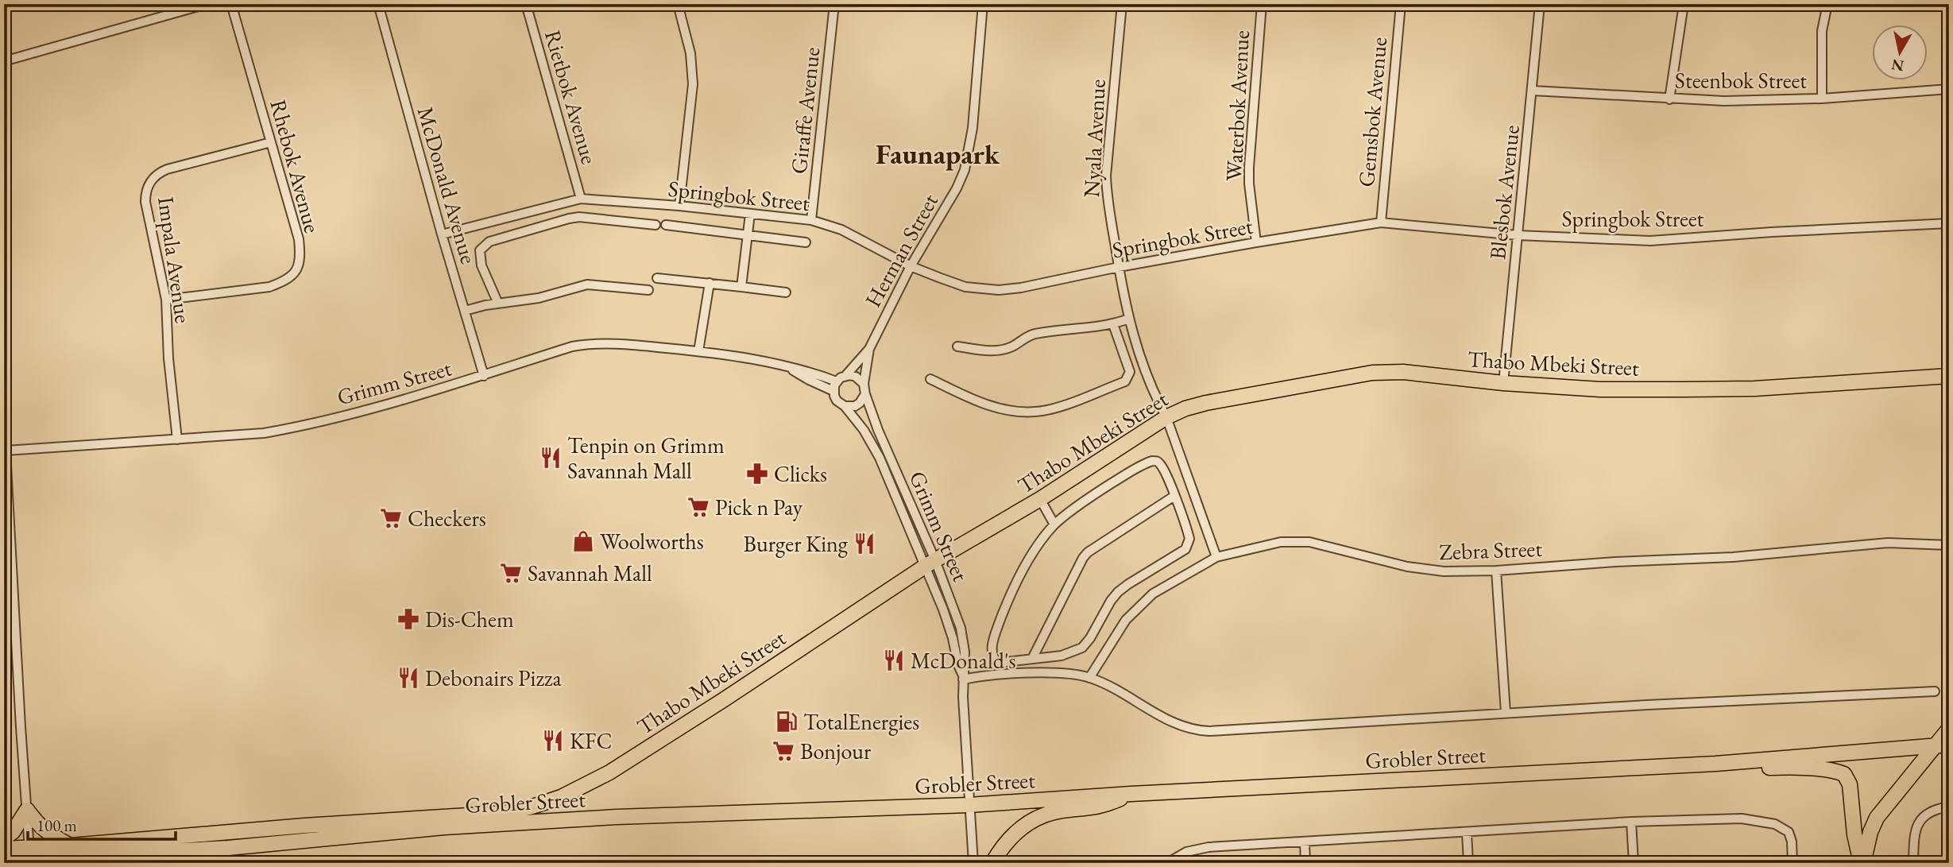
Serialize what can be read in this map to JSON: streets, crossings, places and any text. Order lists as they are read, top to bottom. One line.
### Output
{"streets":{"main road":["Thabo Mbeki Street","Grobler Street"],"street":["Steenbok Street","Rietbok Avenue","Waterbok Avenue","Giraffe Avenue","Gemsbok Avenue","Nyala Avenue","Rhebok Avenue","McDonald Avenue","Blesbok Avenue","Springbok Street","Herman Street","Impala Avenue","Grimm Street","Zebra Street"]},"crossings":[["Steenbok Street","Blesbok Avenue"],["Rietbok Avenue","Springbok Street"],["Waterbok Avenue","Springbok Street"],["Giraffe Avenue","Springbok Street"],["Gemsbok Avenue","Springbok Street"],["Nyala Avenue","Springbok Street"],["Nyala Avenue","Thabo Mbeki Street"],["Nyala Avenue","Zebra Street"],["Rhebok Avenue","Impala Avenue"],["McDonald Avenue","Springbok Street"],["McDonald Avenue","Grimm Street"],["Blesbok Avenue","Springbok Street"],["Blesbok Avenue","Thabo Mbeki Street"],["Springbok Street","Herman Street"],["Herman Street","Grimm Street"],["Impala Avenue","Grimm Street"],["Thabo Mbeki Street","Grimm Street"],["Thabo Mbeki Street","Grobler Street"],["Grimm Street","Grobler Street"],["Zebra Street","Grobler Street"]],"districts":["Faunapark"],"places":{"restaurant":["Tenpin on Grimm Savannah Mall","Burger King","McDonald's","Debonairs Pizza","KFC"],"pharmacy":["Clicks","Dis-Chem"],"supermarket":["Pick n Pay","Checkers","Savannah Mall","Bonjour"],"shop":["Woolworths"],"fuel station":["TotalEnergies"]},"scale_bar":"100 m","north":"bottom"}
